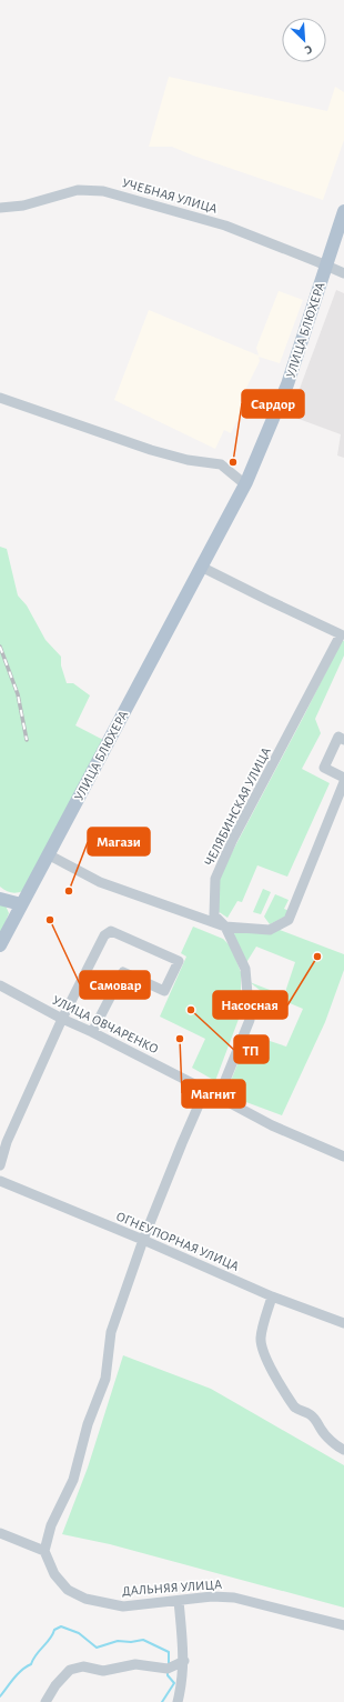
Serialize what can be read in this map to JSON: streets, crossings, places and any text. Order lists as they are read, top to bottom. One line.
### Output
{"streets":{"main road":["УЛИЦА БЛЮХЕРА"],"street":["УЧЕБНАЯ УЛИЦА","ЧЕЛЯБИНСКАЯ УЛИЦА","УЛИЦА ОВЧАРЕНКО","ОГНЕУПОРНАЯ УЛИЦА","ДАЛЬНЯЯ УЛИЦА"]},"crossings":[["УЧЕБНАЯ УЛИЦА","УЛИЦА БЛЮХЕРА"],["УЛИЦА БЛЮХЕРА","ЧЕЛЯБИНСКАЯ УЛИЦА"],["ЧЕЛЯБИНСКАЯ УЛИЦА","УЛИЦА ОВЧАРЕНКО"]],"places":["Сардор","Магази","Самовар","Насосная","ТП","Магнит"],"north":"bottom right"}
